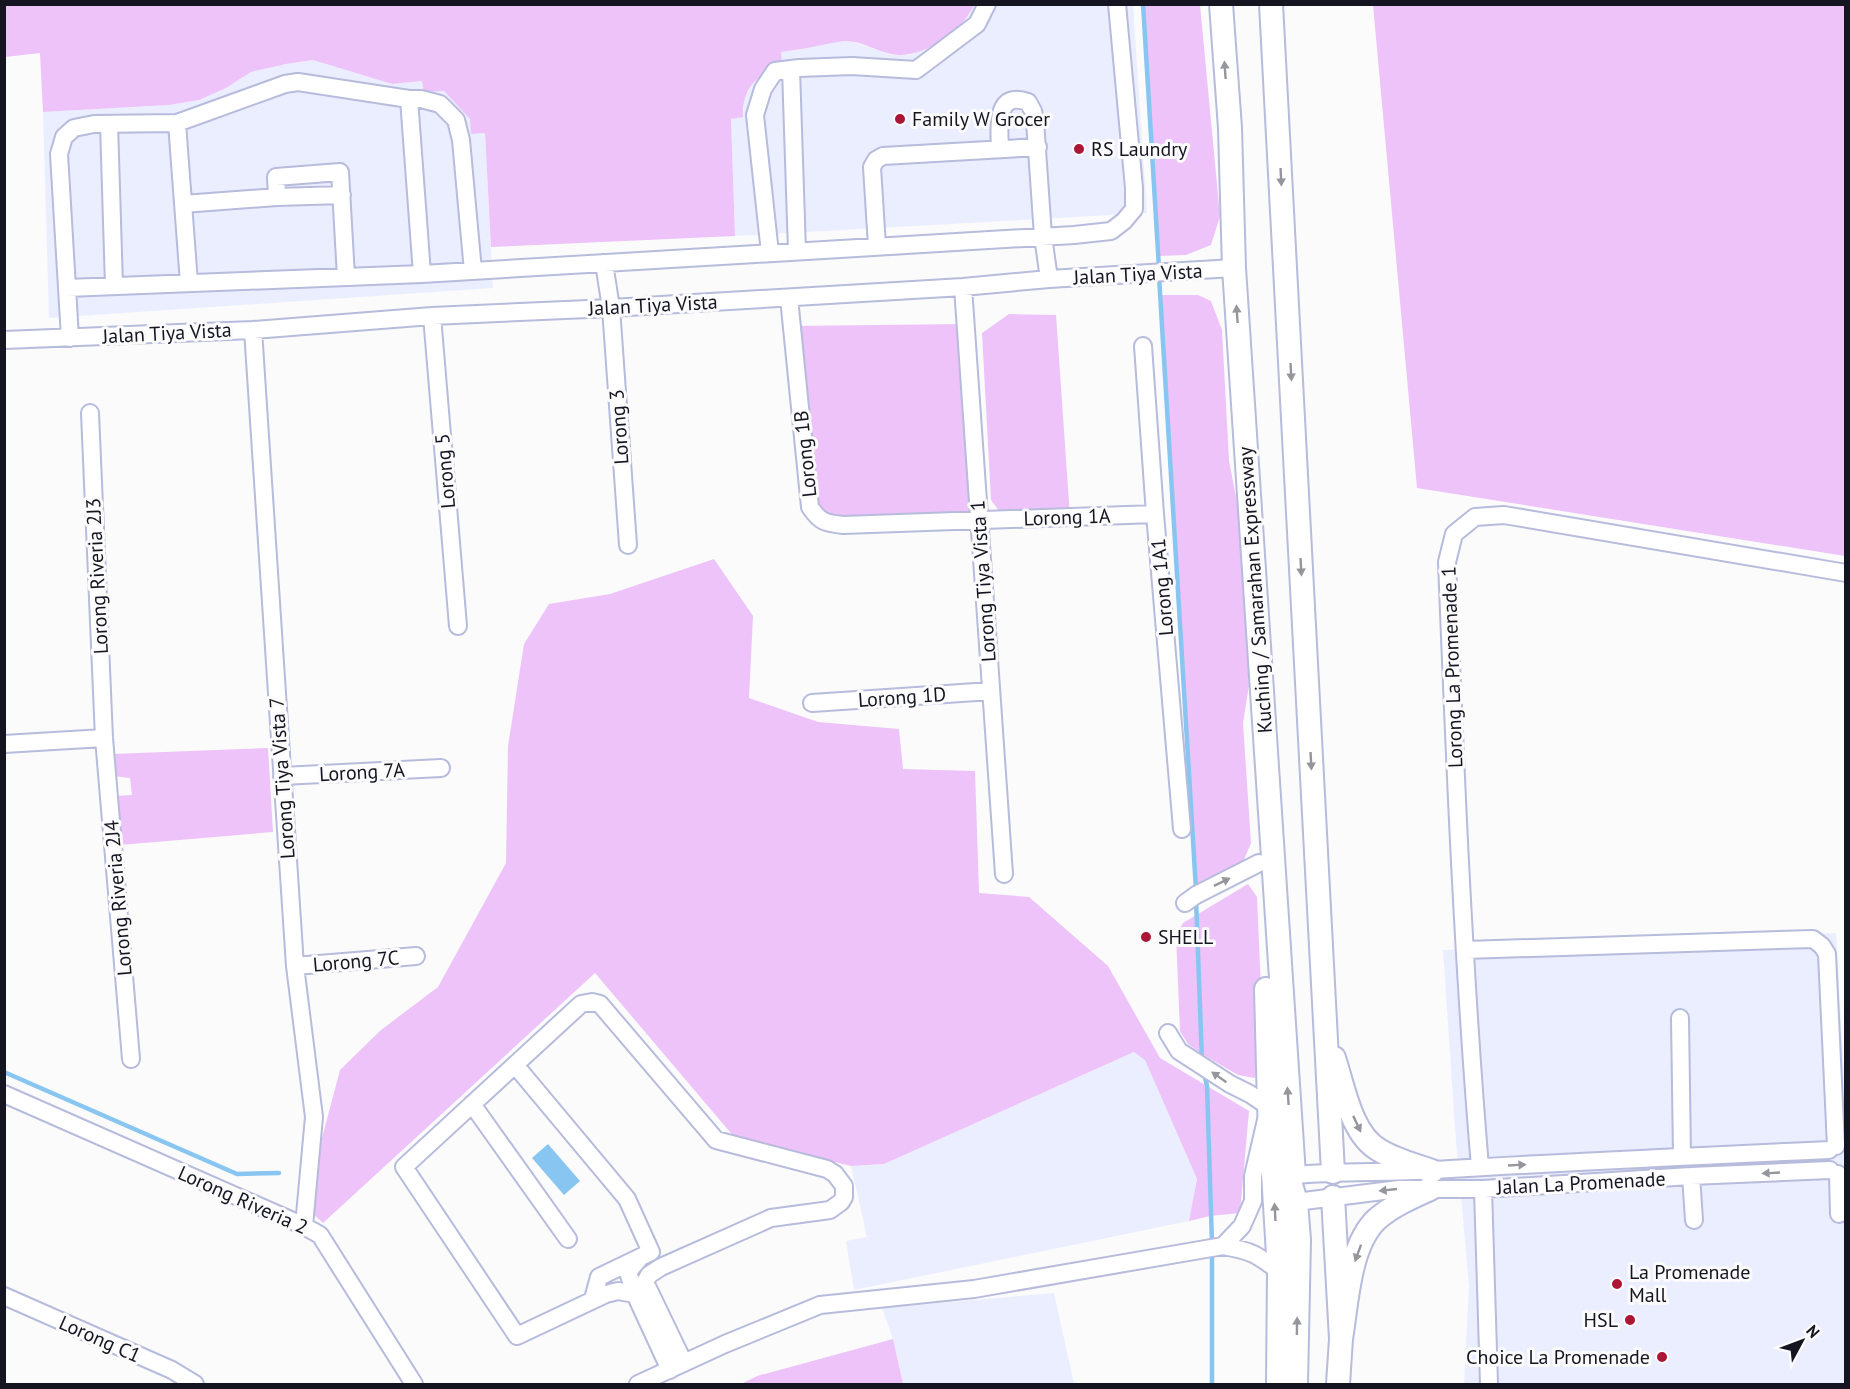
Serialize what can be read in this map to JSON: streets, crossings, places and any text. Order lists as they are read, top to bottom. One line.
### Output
{"streets":{"highway":["Kuching / Samarahan Expressway"],"street":["Jalan Tiya Vista","Lorong 3","Lorong 1B","Lorong 5","Lorong 1A","Lorong Riveria 2J3","Lorong Tiya Vista 1","Lorong 1A1","Lorong La Promenade 1","Lorong 1D","Lorong 7A","Lorong Tiya Vista 7","Lorong Riveria 2J4","Lorong 7C","Jalan La Promenade","Lorong Riveria 2","Lorong C1"]},"crossings":[["Jalan Tiya Vista","Lorong 3"],["Jalan Tiya Vista","Lorong 1B"],["Jalan Tiya Vista","Lorong 5"],["Jalan Tiya Vista","Lorong Tiya Vista 1"],["Jalan Tiya Vista","Kuching / Samarahan Expressway"],["Jalan Tiya Vista","Lorong Tiya Vista 7"],["Lorong 1B","Lorong 1A"],["Lorong 1B","Lorong Tiya Vista 1"],["Lorong 1A","Lorong Tiya Vista 1"],["Lorong 1A","Lorong 1A1"],["Lorong Riveria 2J3","Lorong Riveria 2J4"],["Lorong Tiya Vista 1","Lorong 1D"],["Kuching / Samarahan Expressway","Jalan La Promenade"],["Lorong La Promenade 1","Jalan La Promenade"],["Lorong 7A","Lorong Tiya Vista 7"],["Lorong Tiya Vista 7","Lorong 7C"],["Lorong Tiya Vista 7","Lorong Riveria 2"]],"places":["Family W Grocer","RS Laundry","SHELL","La Promenade Mall","HSL","Choice La Promenade"],"north":"top right"}
